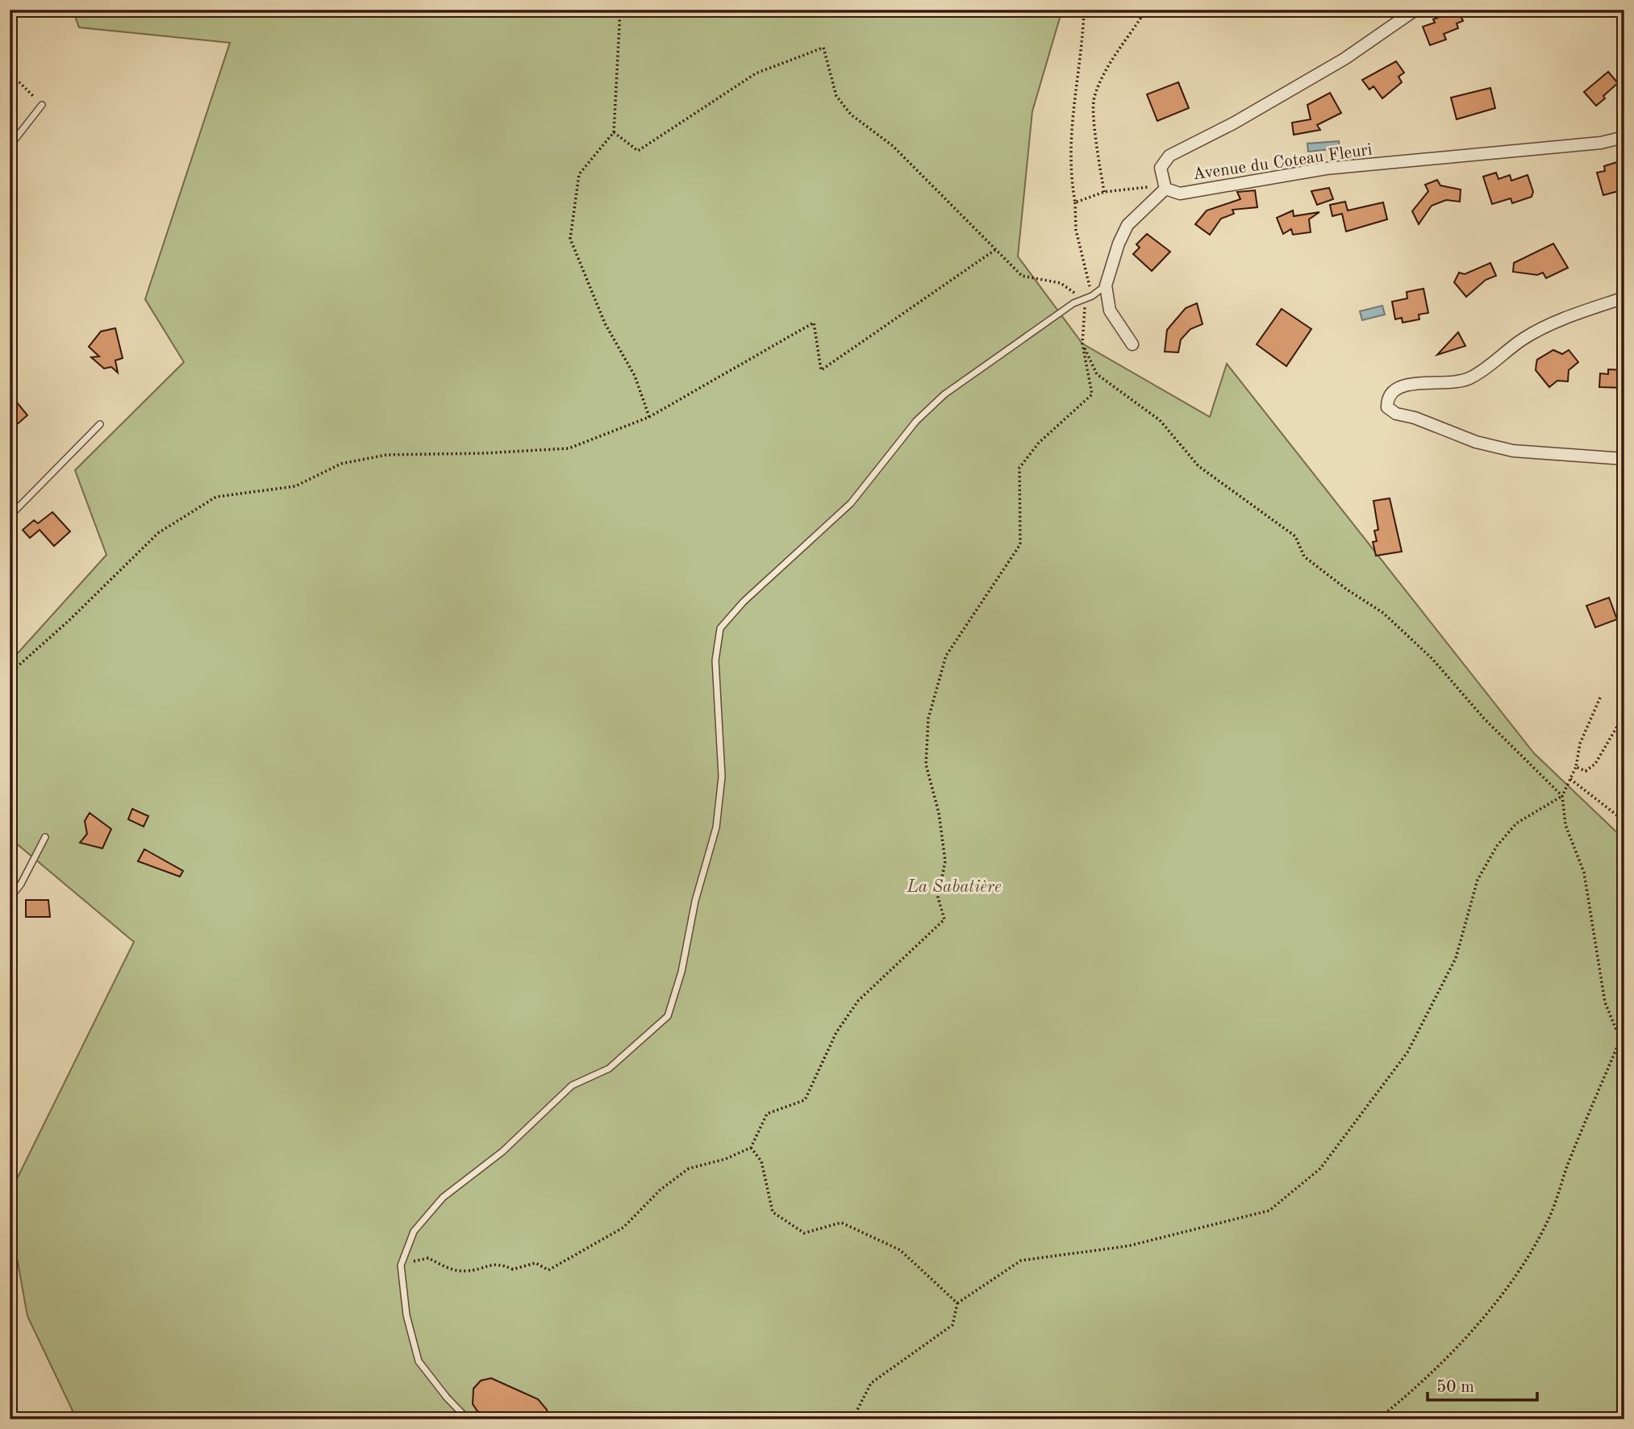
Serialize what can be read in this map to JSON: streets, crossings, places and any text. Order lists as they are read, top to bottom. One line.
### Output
{"streets":{"street":["Avenue du Coteau Fleuri"]},"parks":["La Sabatière"],"scale_bar":"50 m"}
